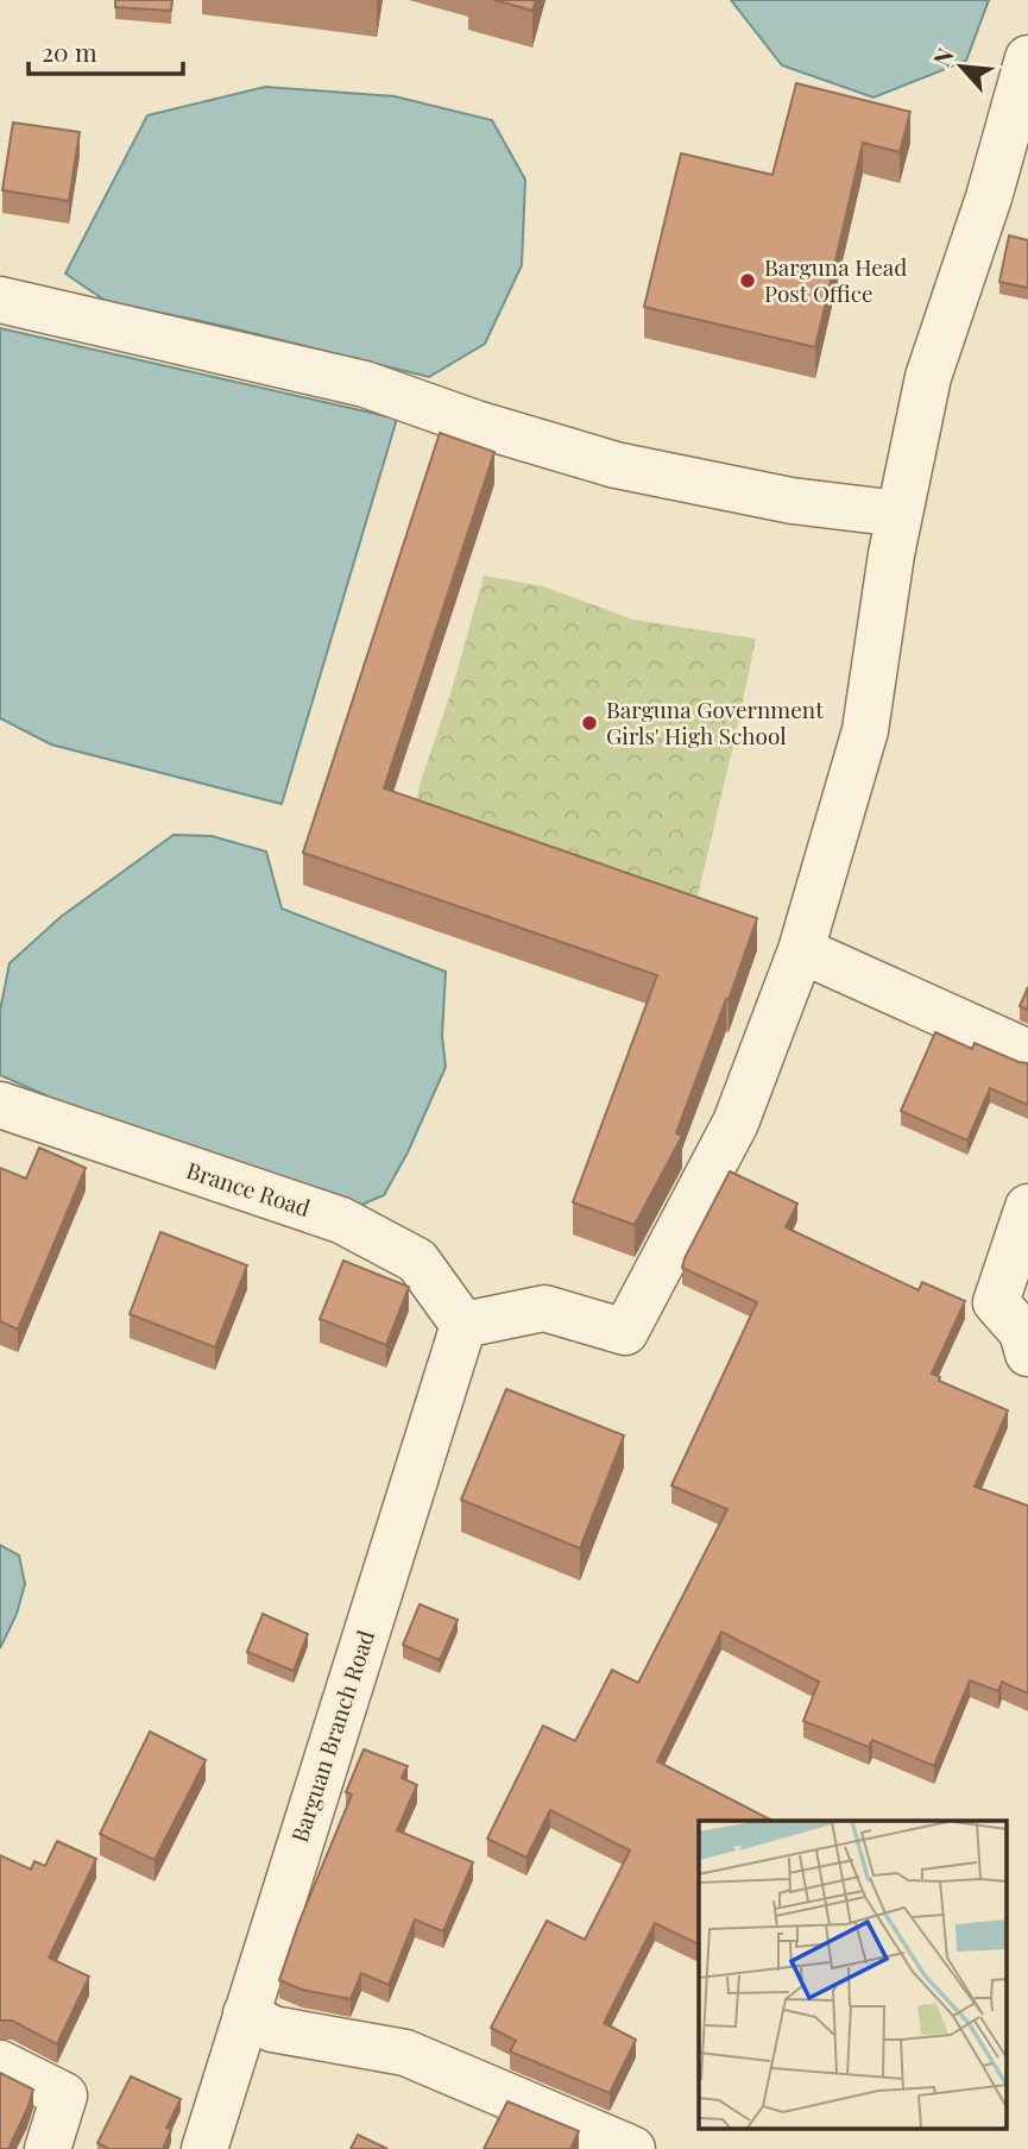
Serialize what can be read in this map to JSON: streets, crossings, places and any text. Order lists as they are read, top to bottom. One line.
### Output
{"streets":{"street":["Brance Road","Barguan Branch Road"]},"crossings":[["Brance Road","Barguan Branch Road"]],"places":["Barguna Head Post Office","Barguna Government Girls' High School"],"scale_bar":"20 m","north":"top left"}
